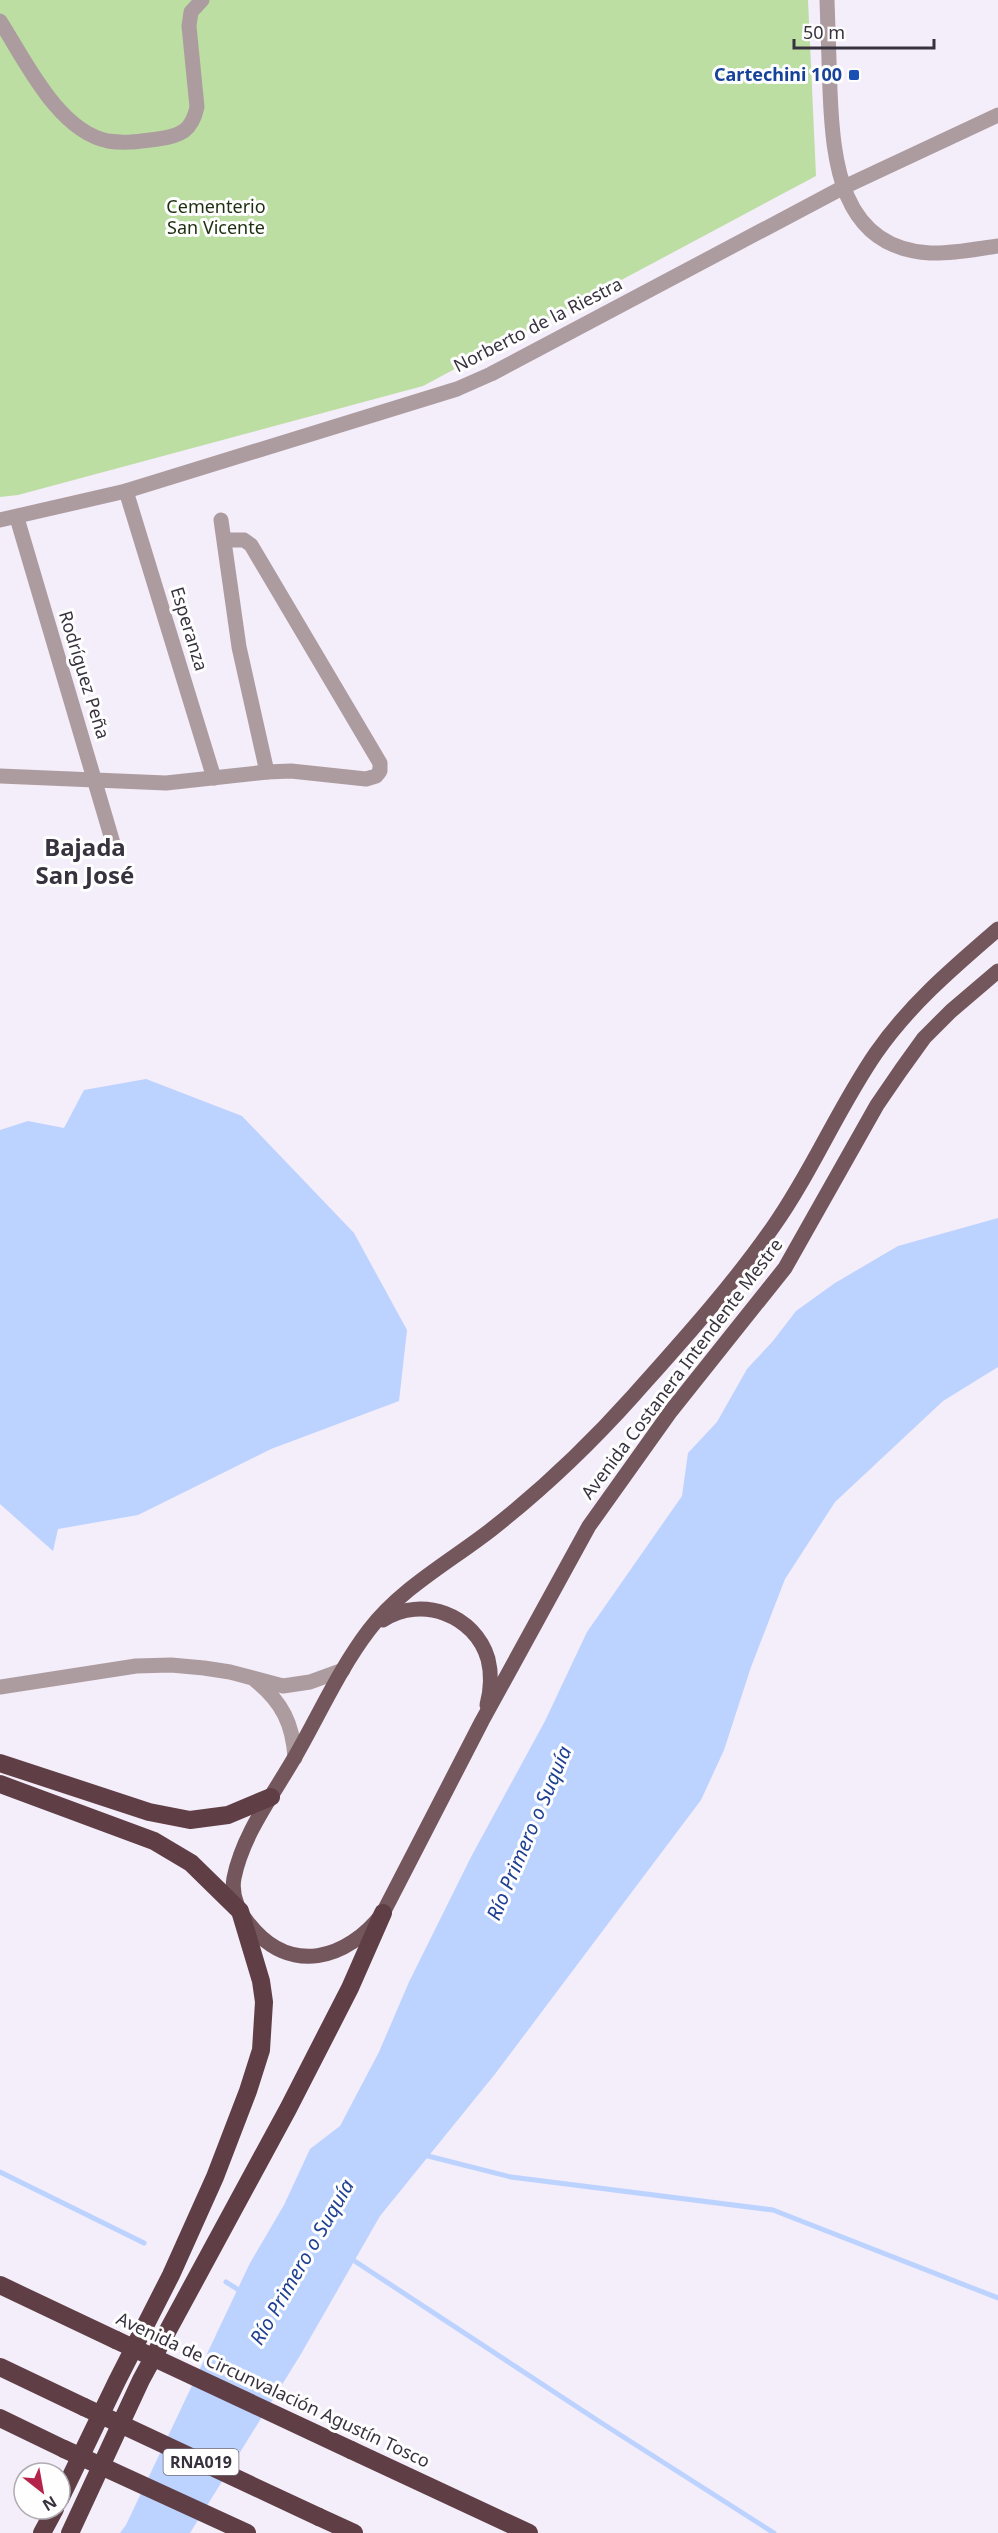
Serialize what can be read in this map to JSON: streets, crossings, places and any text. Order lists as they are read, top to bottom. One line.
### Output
{"streets":{"highway":["Avenida de Circunvalación Agustín Tosco","RNA019"],"main road":["Avenida Costanera Intendente Mestre"],"street":["Norberto de la Riestra","Esperanza","Rodríguez Peña"]},"crossings":[["Norberto de la Riestra","Esperanza"],["Norberto de la Riestra","Rodríguez Peña"]],"districts":["Bajada San José"],"water":["Río Primero o Suquía"],"parks":["Cementerio San Vicente"],"places":{"transit":["Cartechini 100"]},"scale_bar":"50 m","north":"bottom right"}
